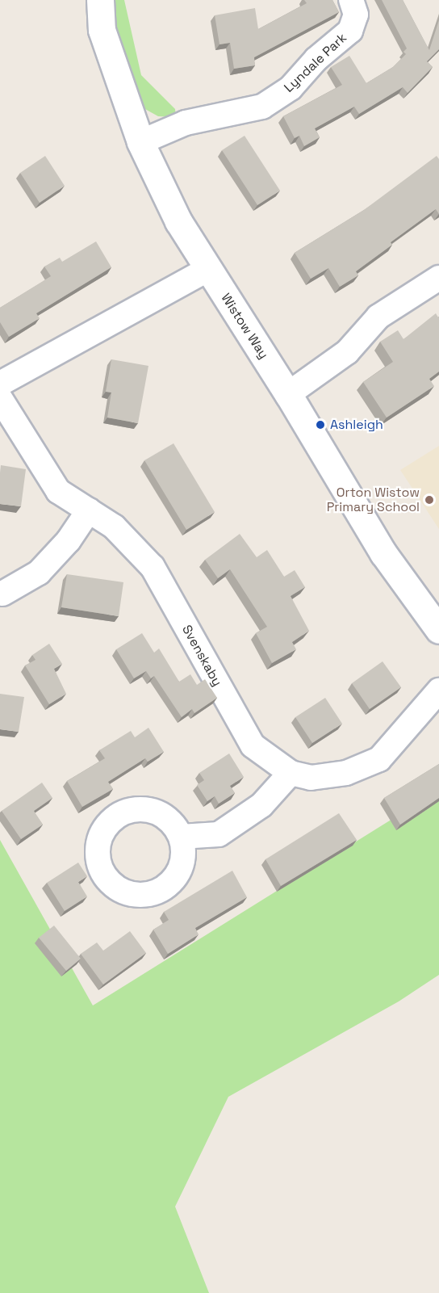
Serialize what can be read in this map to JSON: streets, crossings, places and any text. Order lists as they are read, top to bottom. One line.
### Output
{"streets":{"street":["Lyndale Park","Wistow Way","Svenskaby"]},"crossings":[["Lyndale Park","Wistow Way"]],"places":["Ashleigh","Orton Wistow Primary School"]}
